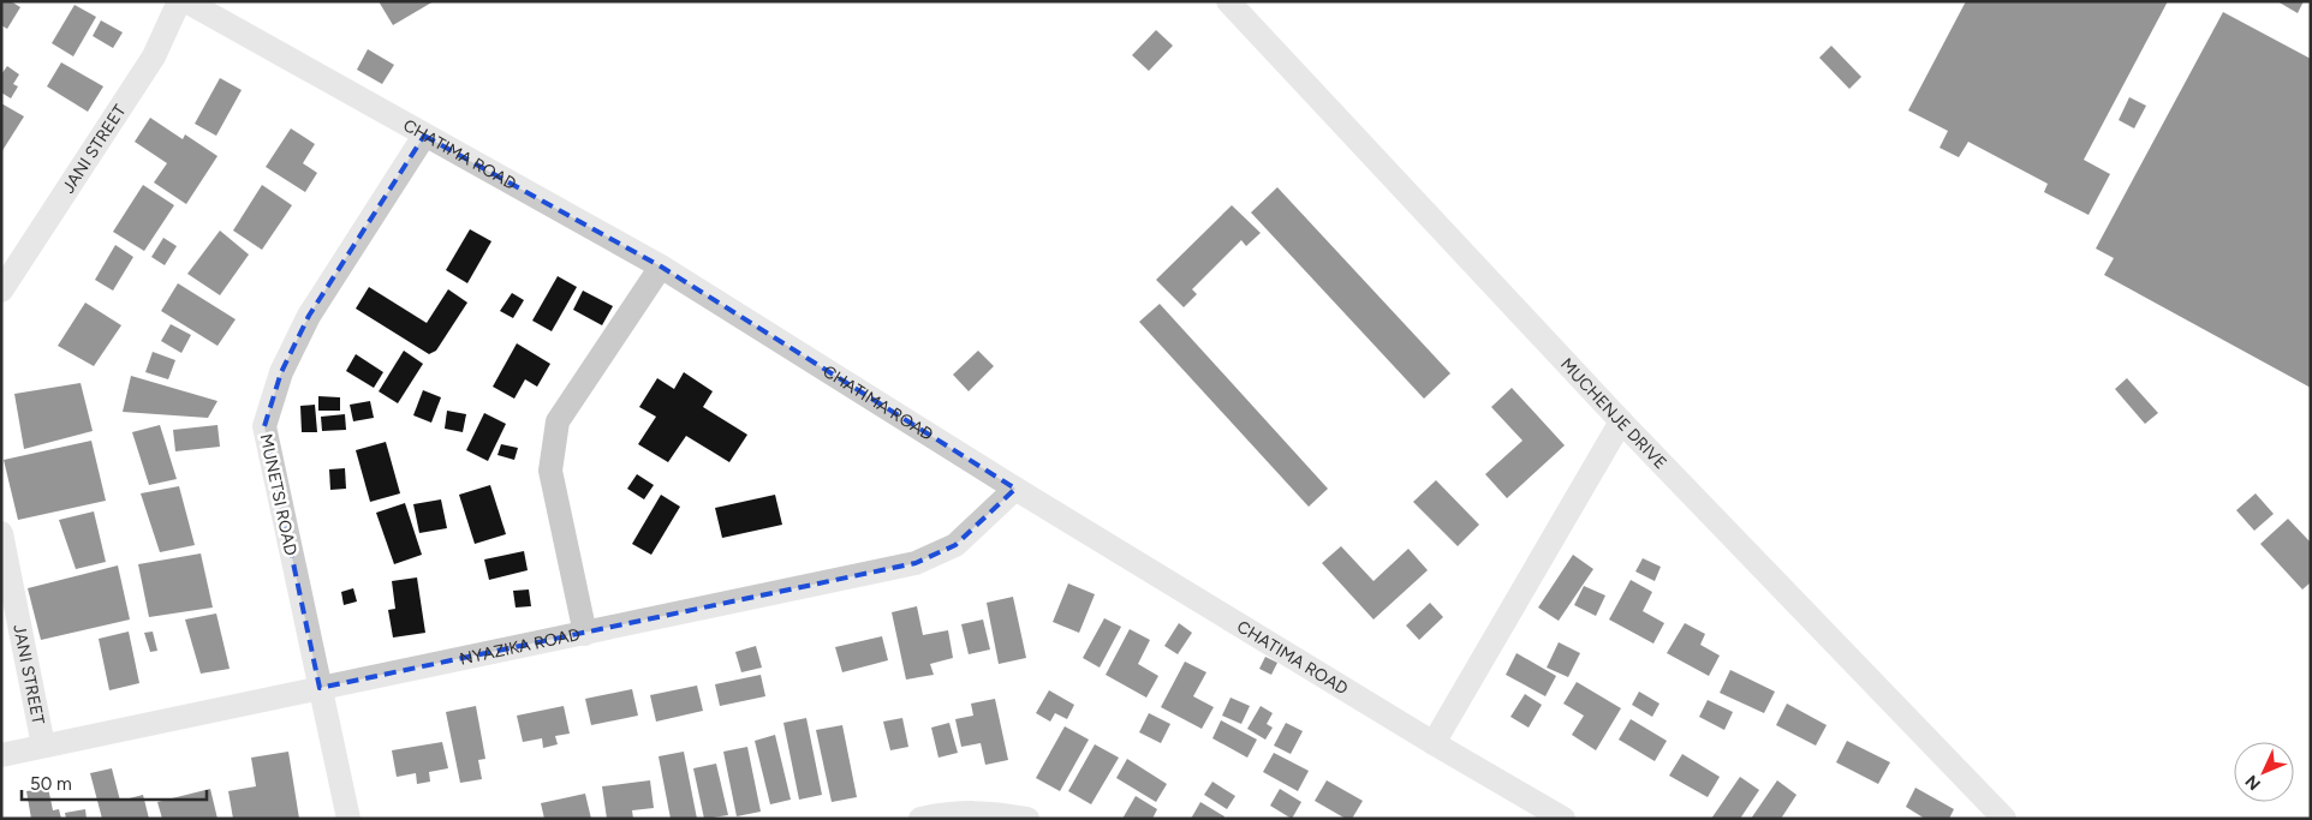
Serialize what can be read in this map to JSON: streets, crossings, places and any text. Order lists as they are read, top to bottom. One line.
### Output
{"streets":{"street":["JANI STREET","CHATIMA ROAD","MUCHENJE DRIVE","MUNETSI ROAD","NYAZIKA ROAD"]},"crossings":[["JANI STREET","NYAZIKA ROAD"],["CHATIMA ROAD","MUNETSI ROAD"],["CHATIMA ROAD","NYAZIKA ROAD"],["MUNETSI ROAD","NYAZIKA ROAD"]],"scale_bar":"50 m","north":"bottom left"}
